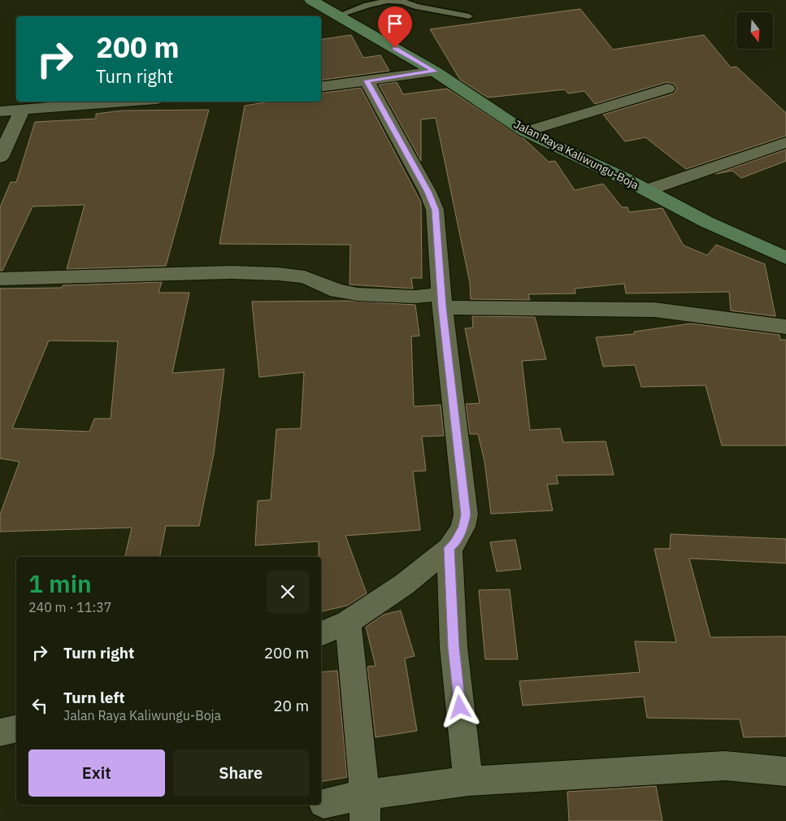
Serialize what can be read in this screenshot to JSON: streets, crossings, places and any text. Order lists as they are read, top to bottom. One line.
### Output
{"streets":{"main road":["Jalan Raya Kaliwungu-Boja"]},"north":"bottom","page":{"turn":["200 m","Turn right"],"heading":["1 min","240 m · 11:37"],"list":[{"name":"Turn right","value":"200 m"},{"name":"Turn left","note":"Jalan Raya Kaliwungu-Boja","value":"20 m"}],"buttons":["Exit","Share"]}}
